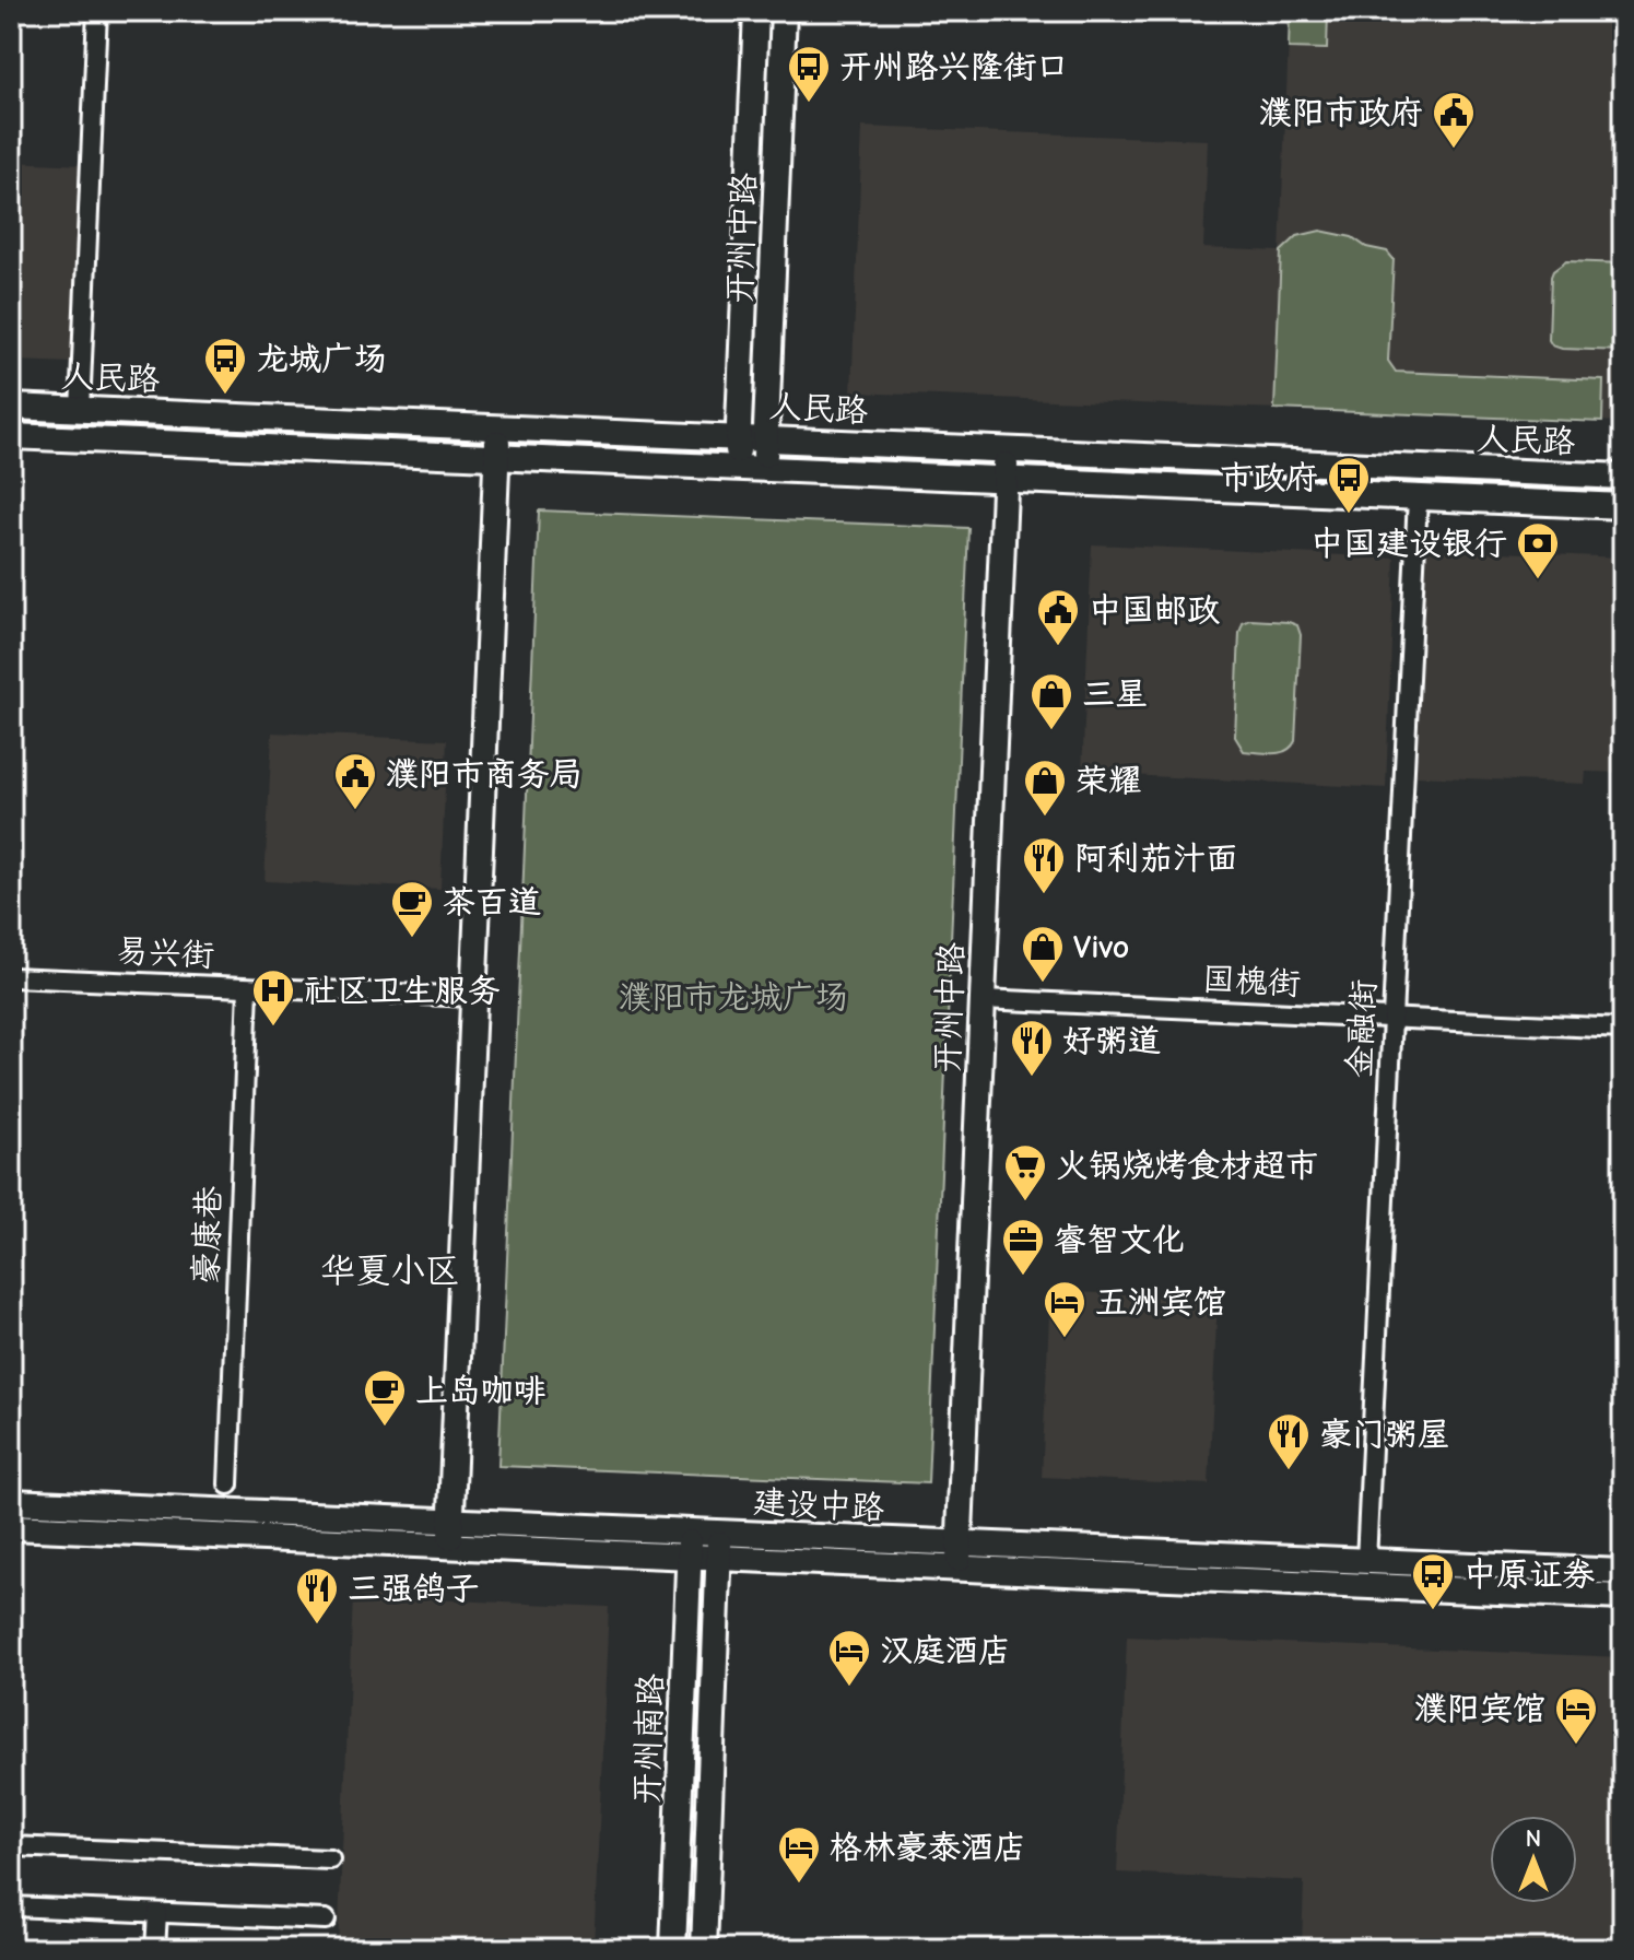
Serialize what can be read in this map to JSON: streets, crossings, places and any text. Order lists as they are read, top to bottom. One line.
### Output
{"streets":{"street":["开州中路","人民路","易兴街","国槐街","金融街","豪康巷","建设中路","开州南路"]},"crossings":[["开州中路","人民路"],["开州中路","国槐街"],["开州中路","建设中路"],["人民路","金融街"],["易兴街","豪康巷"],["国槐街","金融街"],["金融街","建设中路"],["建设中路","开州南路"]],"districts":["华夏小区"],"parks":["濮阳市龙城广场"],"places":{"bus stop":["开州路兴隆街口","龙城广场","市政府","中原证券"],"public building":["濮阳市政府","中国邮政","濮阳市商务局"],"bank":["中国建设银行"],"shop":["三星","荣耀","Vivo"],"restaurant":["阿利茄汁面","好粥道","豪门粥屋","三强鸽子"],"cafe":["茶百道","上岛咖啡"],"hospital":["社区卫生服务"],"supermarket":["火锅烧烤食材超市"],"office":["睿智文化"],"hotel":["五洲宾馆","汉庭酒店","濮阳宾馆","格林豪泰酒店"]},"north":"top"}
